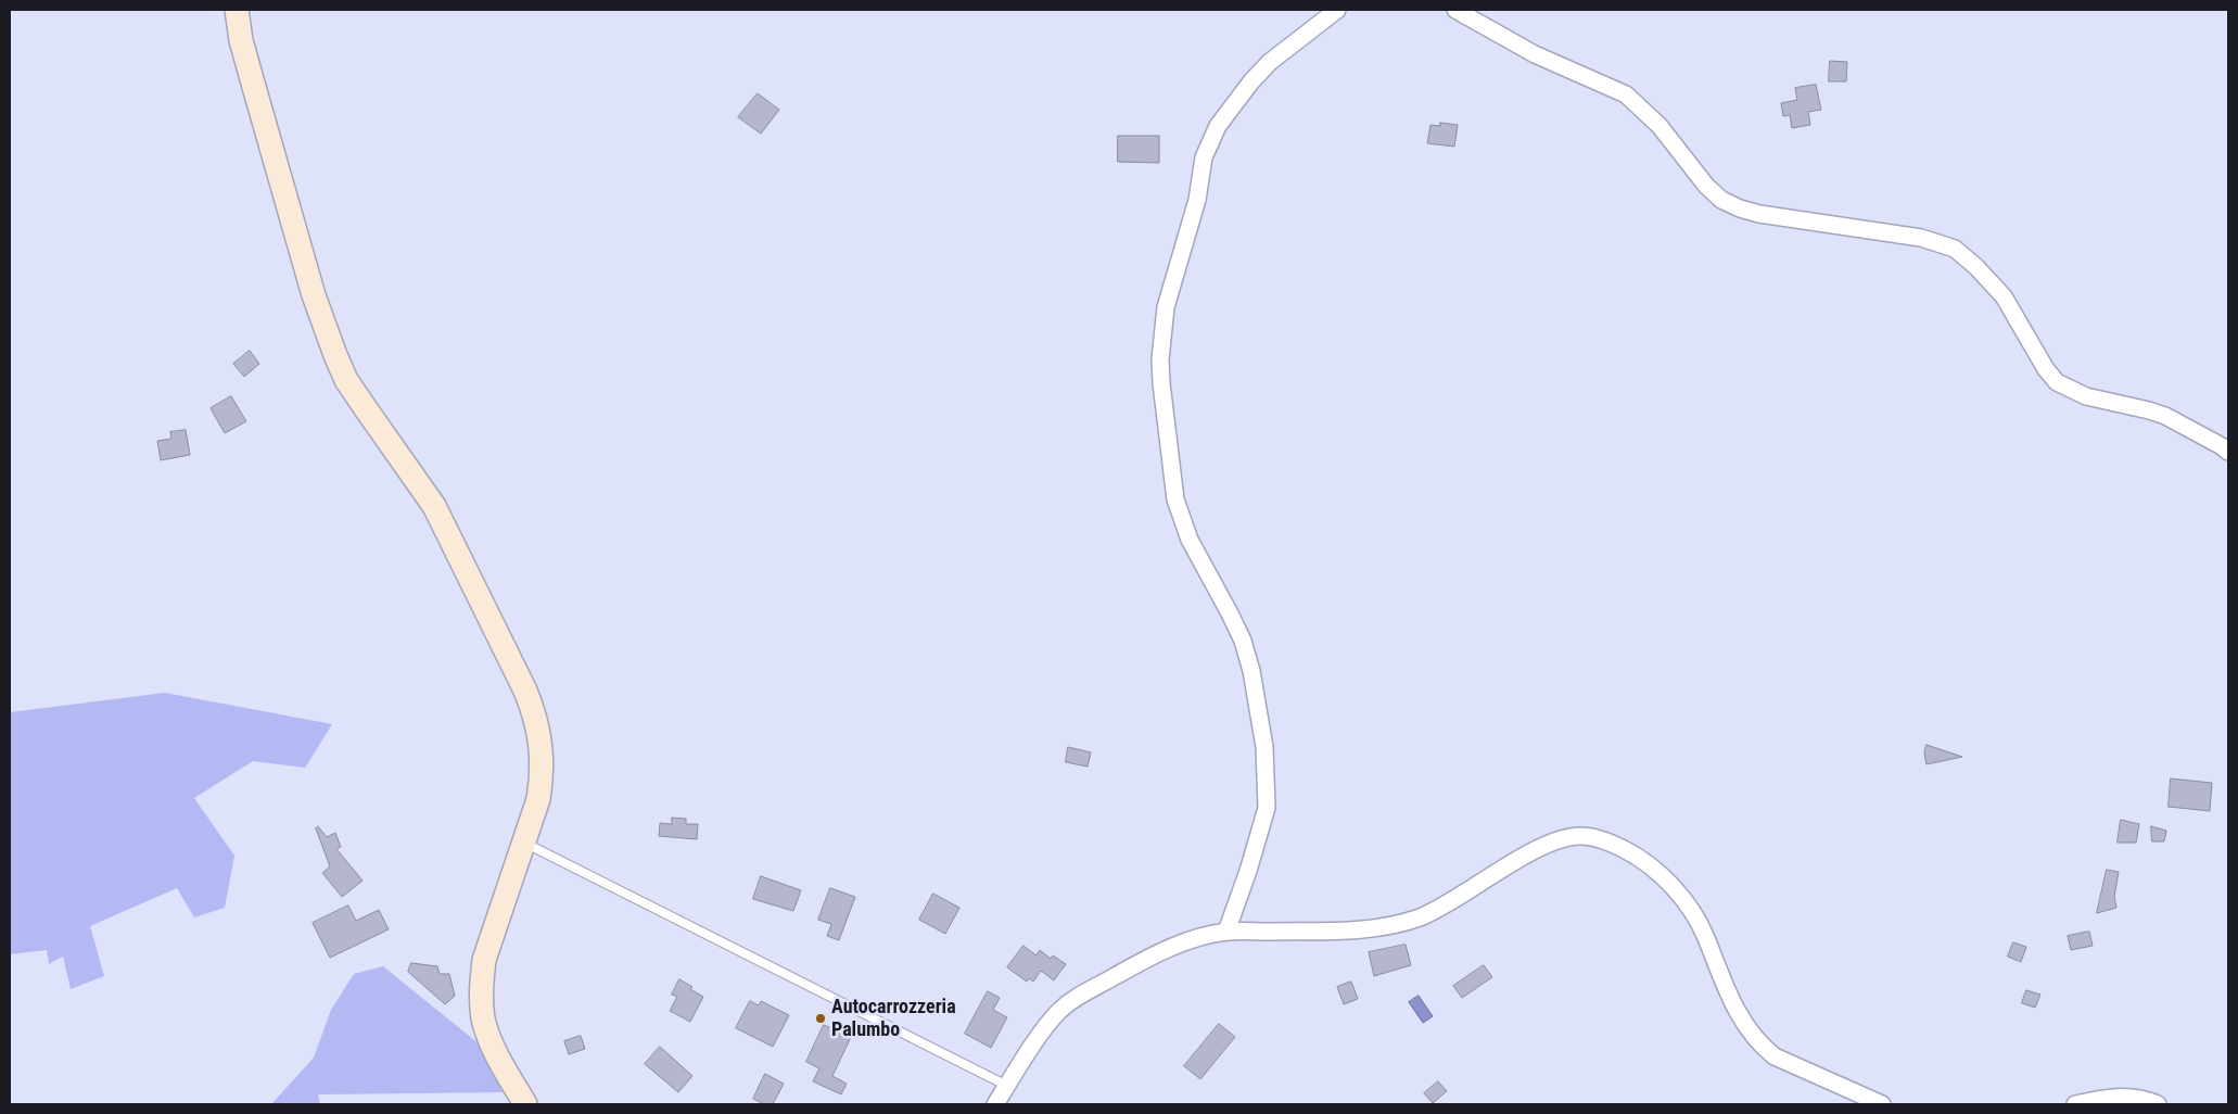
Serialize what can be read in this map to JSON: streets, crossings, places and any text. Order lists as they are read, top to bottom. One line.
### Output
{"places":["Autocarrozzeria Palumbo"]}
